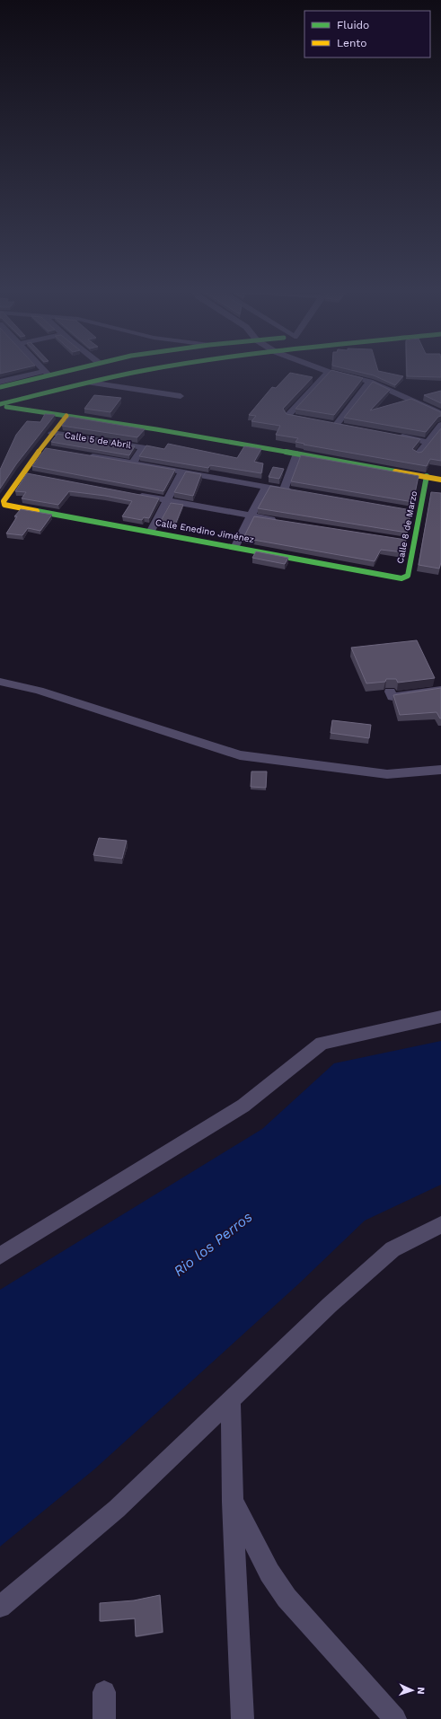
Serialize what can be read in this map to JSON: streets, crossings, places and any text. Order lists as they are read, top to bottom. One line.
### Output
{"streets":{"street":["Calle 5 de Abril","Calle 8 de Marzo","Calle Enedino Jiménez"]},"crossings":[["Calle 8 de Marzo","Calle Enedino Jiménez"]],"water":["Rio los Perros"],"legend":["Fluido","Lento"],"north":"right"}
